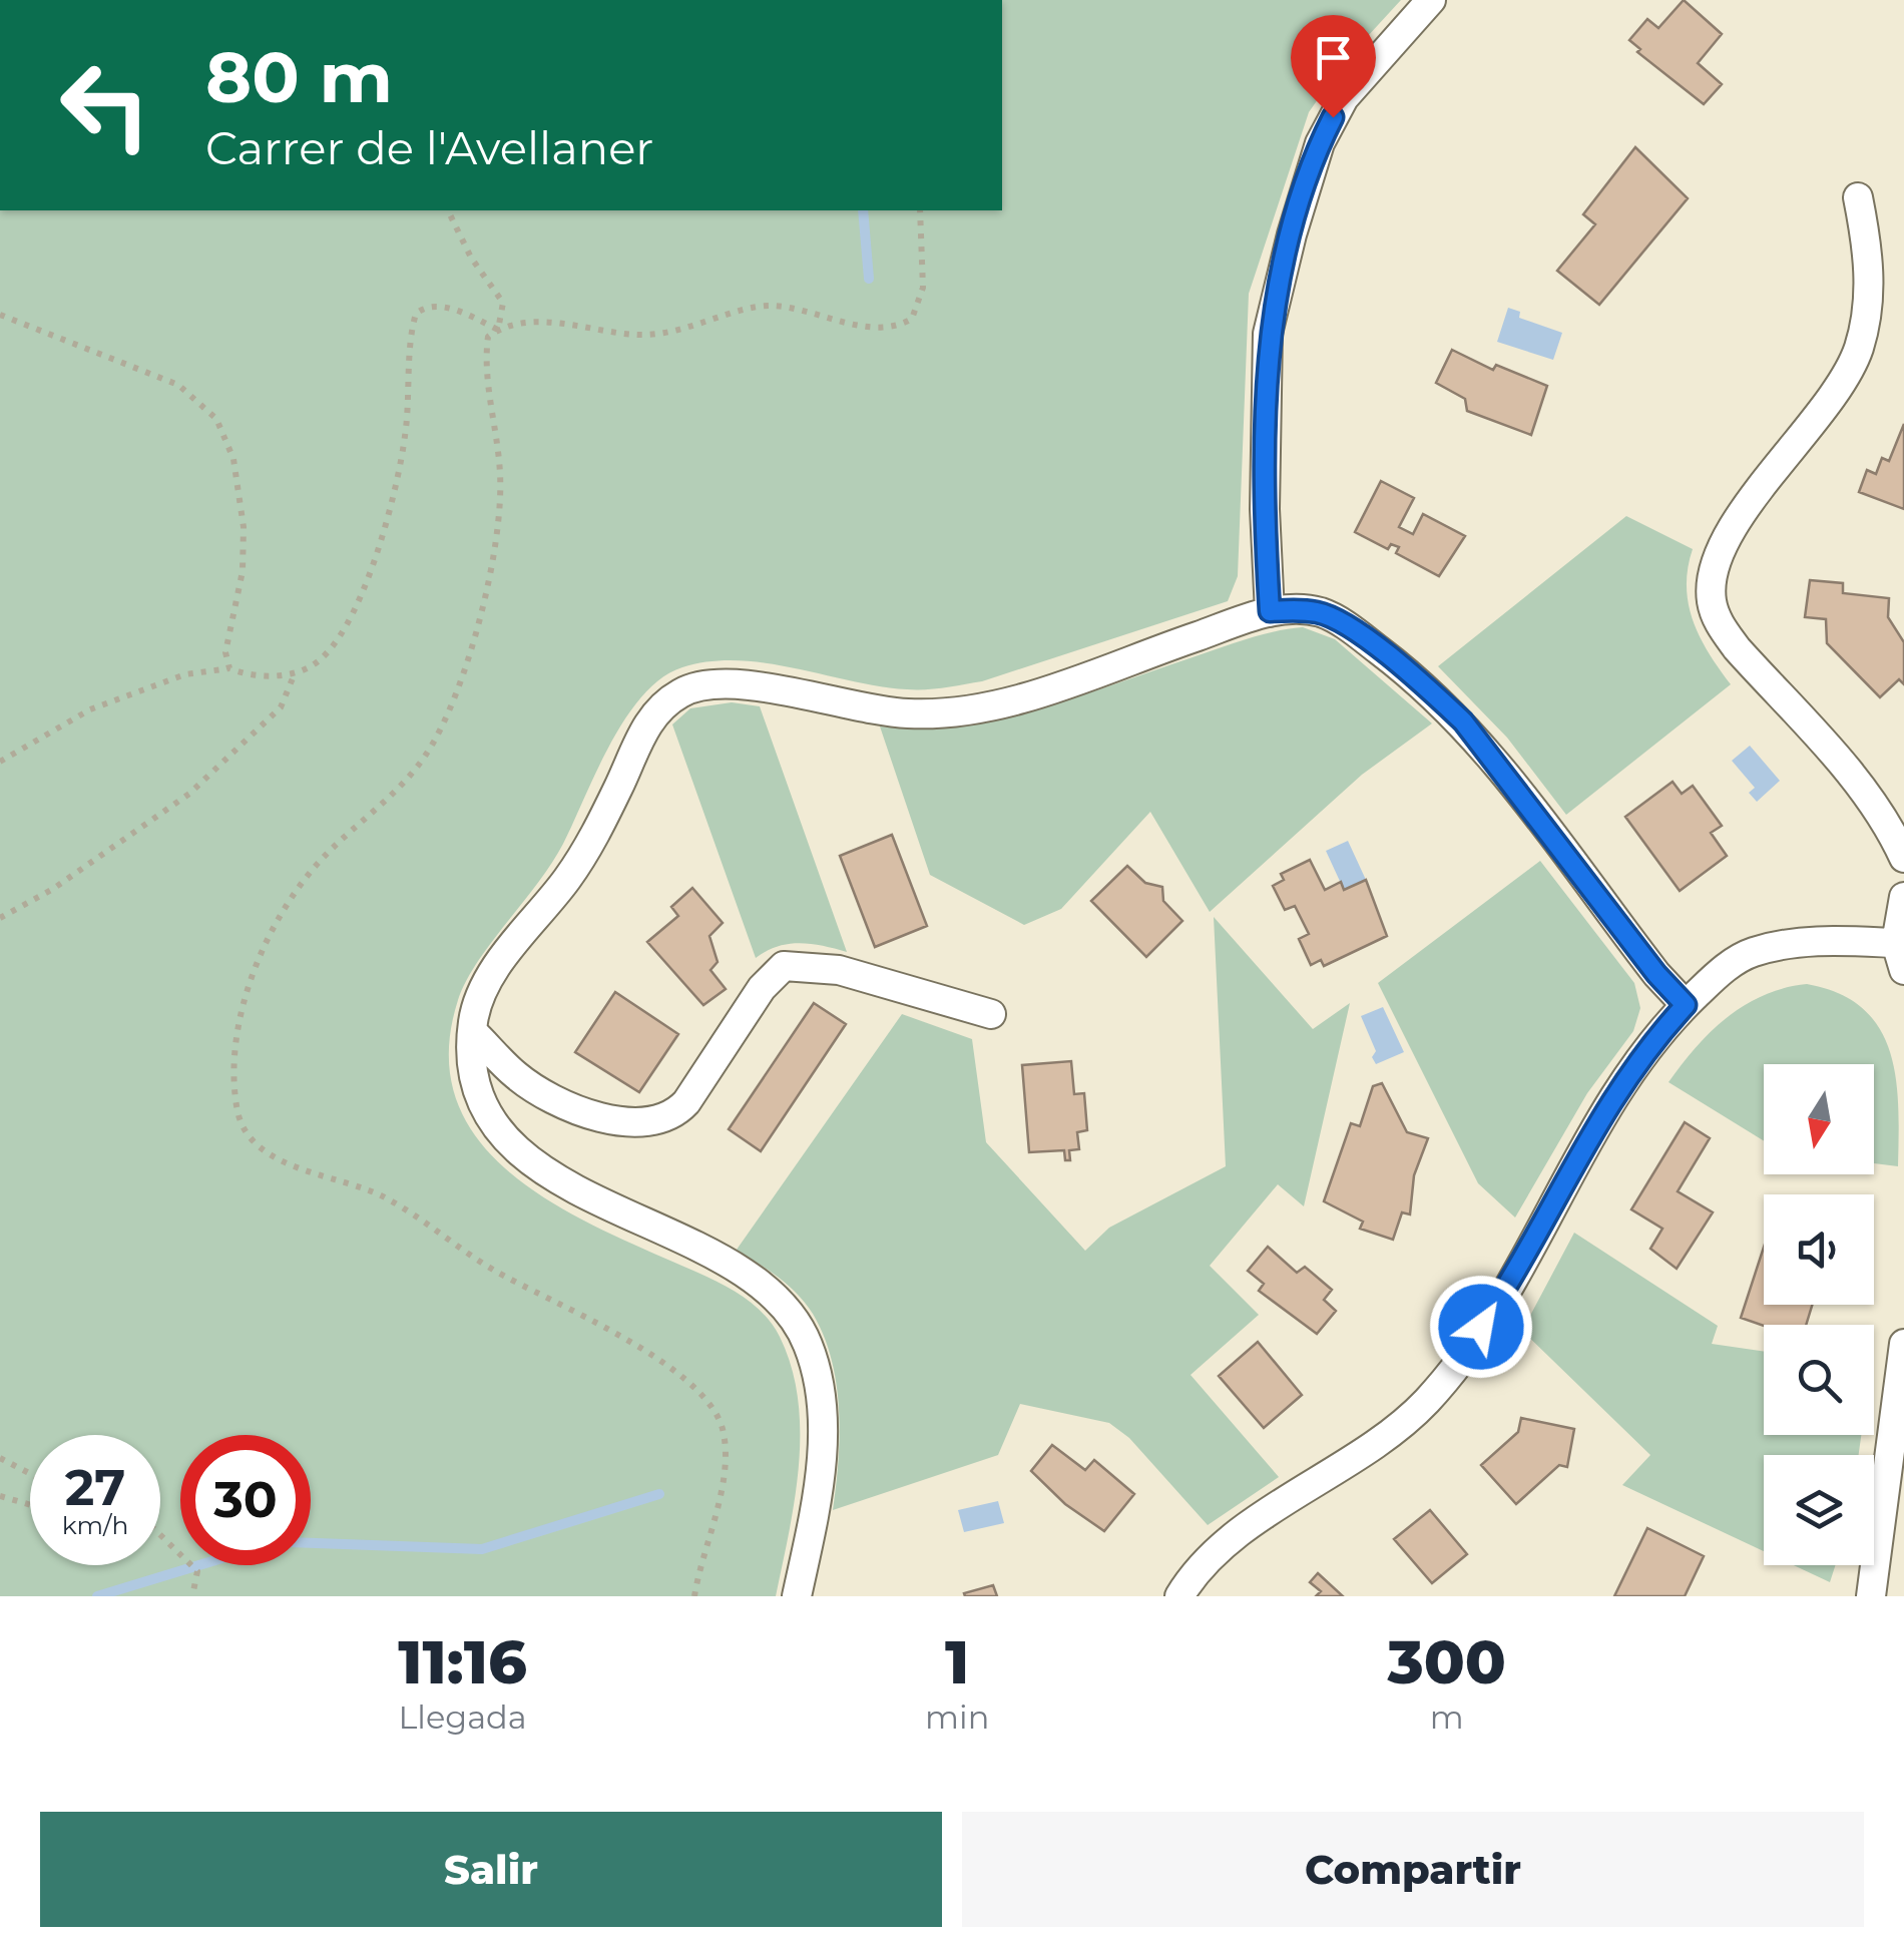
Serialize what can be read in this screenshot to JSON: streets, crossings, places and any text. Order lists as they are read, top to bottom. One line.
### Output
{"north":"bottom","page":{"turn":["80 m","Carrer de l'Avellaner"],"speed":"27 km/h","limit":"30","eta":["11:16","Llegada","1","min","300","m"],"buttons":["Salir","Compartir"]}}
